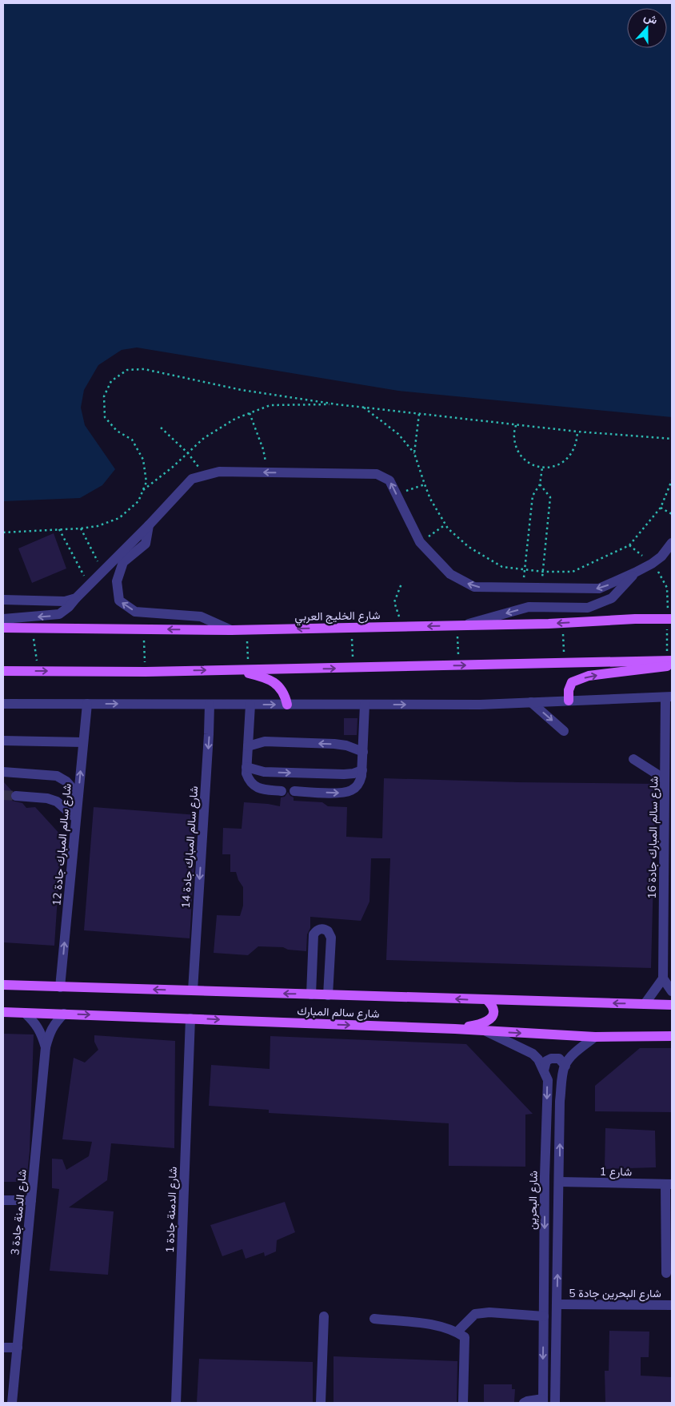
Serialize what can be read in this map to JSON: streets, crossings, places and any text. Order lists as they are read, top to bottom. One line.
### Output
{"streets":{"main road":["شارع الخليج العربي","شارع سالم المبارك"],"street":["شارع سالم المبارك جادة 16","شارع سالم المبارك جادة 12","شارع سالم المبارك جادة 14","شارع 1","شارع البحرين","شارع الدمنة جادة 1","شارع الدمنة جادة 3","شارع البحرين جادة 5"]},"crossings":[["شارع سالم المبارك جادة 12","شارع سالم المبارك"],["شارع سالم المبارك جادة 14","شارع سالم المبارك"],["شارع سالم المبارك","شارع البحرين"],["شارع سالم المبارك","شارع الدمنة جادة 1"],["شارع سالم المبارك","شارع الدمنة جادة 3"]],"one_way":["شارع سالم المبارك جادة 12","شارع سالم المبارك جادة 14"],"north":"top"}
